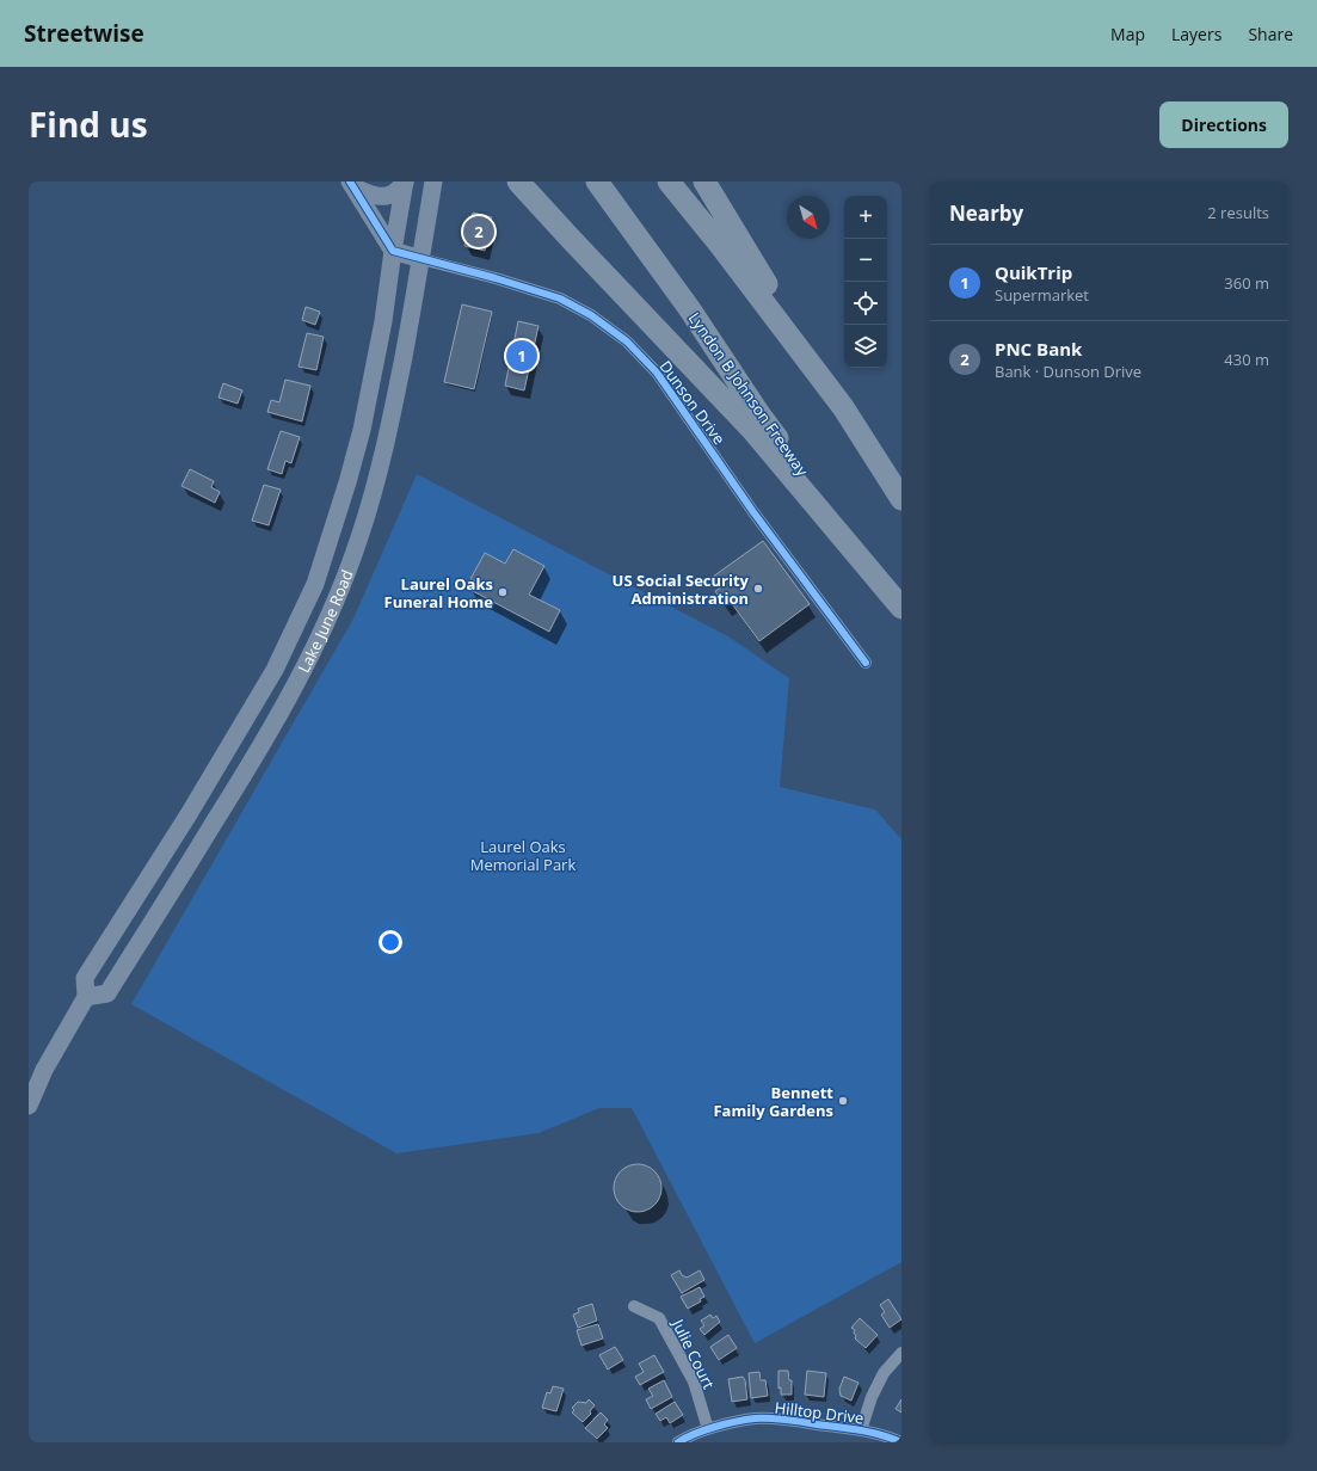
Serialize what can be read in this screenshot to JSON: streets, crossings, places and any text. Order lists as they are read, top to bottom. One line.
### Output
{"streets":{"highway":["Lyndon B Johnson Freeway"],"main road":["Lake June Road"],"street":["Dunson Drive","Julie Court","Hilltop Drive"]},"crossings":[["Dunson Drive","Lake June Road"],["Julie Court","Hilltop Drive"]],"parks":["Laurel Oaks Memorial Park"],"places":["US Social Security Administration","Laurel Oaks Funeral Home","Bennett Family Gardens"],"north":"bottom right","page":{"header":"Streetwise","nav":["Map","Layers","Share"],"title":"Find us","buttons":"Directions","heading":["Nearby","2 results"],"map_buttons":["+","−"],"pins":["2","1"],"list":[{"mark":"1","name":"QuikTrip","note":"Supermarket","value":"360 m"},{"mark":"2","name":"PNC Bank","note":"Bank · Dunson Drive","value":"430 m"}]}}
